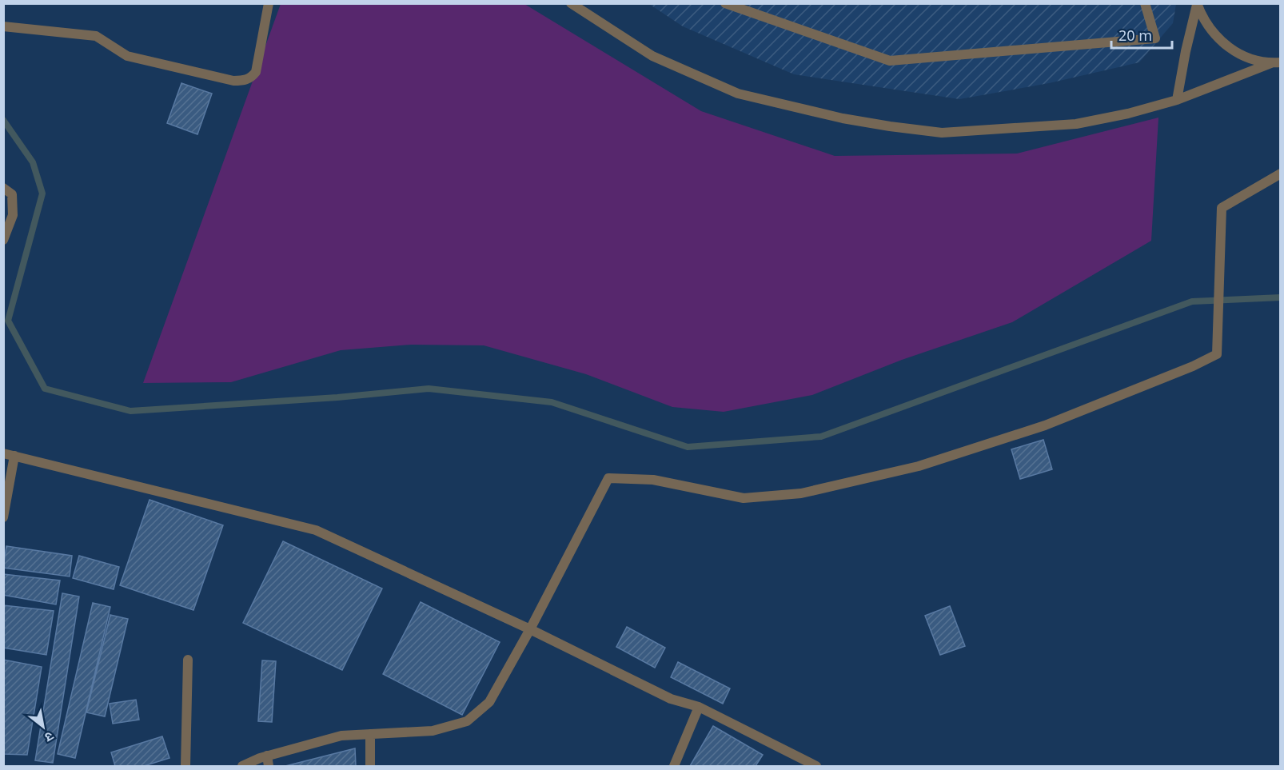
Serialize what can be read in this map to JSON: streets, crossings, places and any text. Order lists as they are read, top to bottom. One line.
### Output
{"scale_bar":"20 m","north":"bottom right"}
